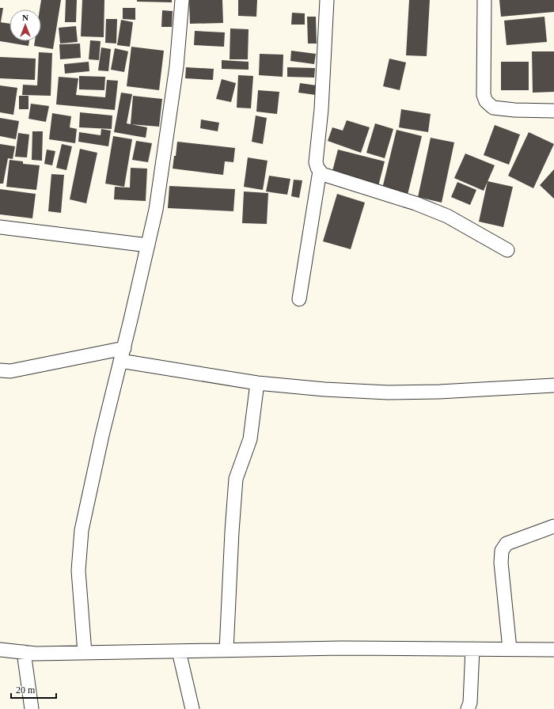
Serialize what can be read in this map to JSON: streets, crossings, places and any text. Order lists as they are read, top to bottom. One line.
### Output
{"scale_bar":"20 m","north":"top"}
